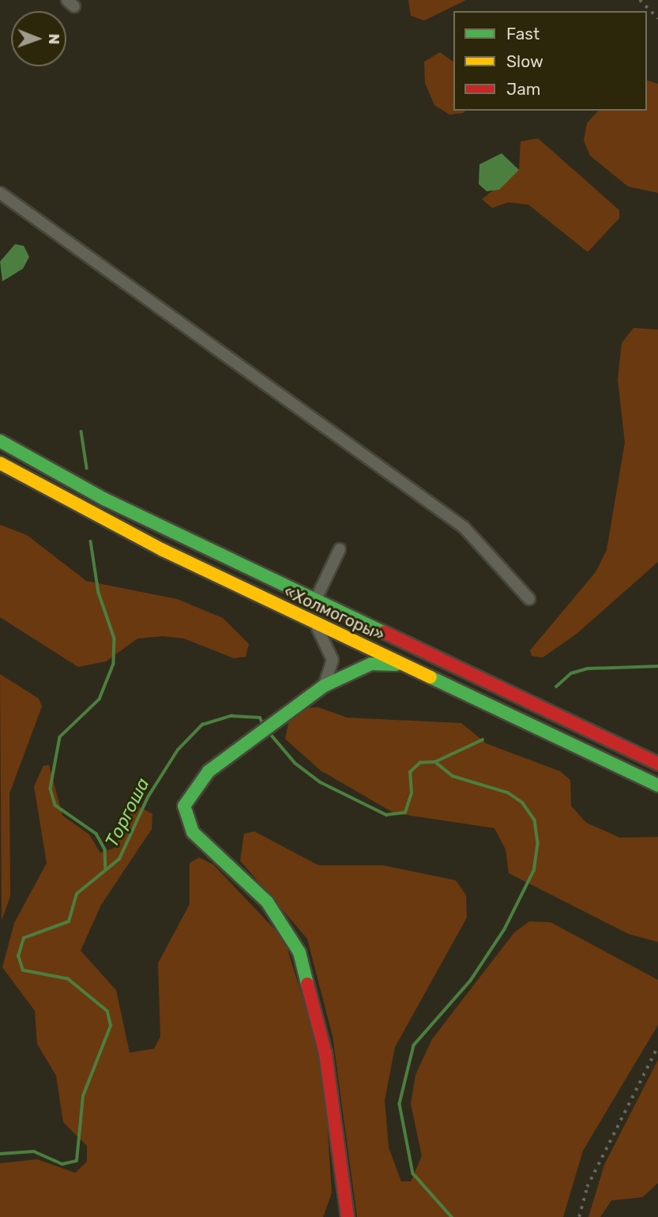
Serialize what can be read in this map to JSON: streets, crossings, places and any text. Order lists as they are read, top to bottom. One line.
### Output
{"streets":{"main road":["«Холмогоры»"]},"water":["Торгоша"],"legend":["Fast","Slow","Jam"],"north":"right"}
